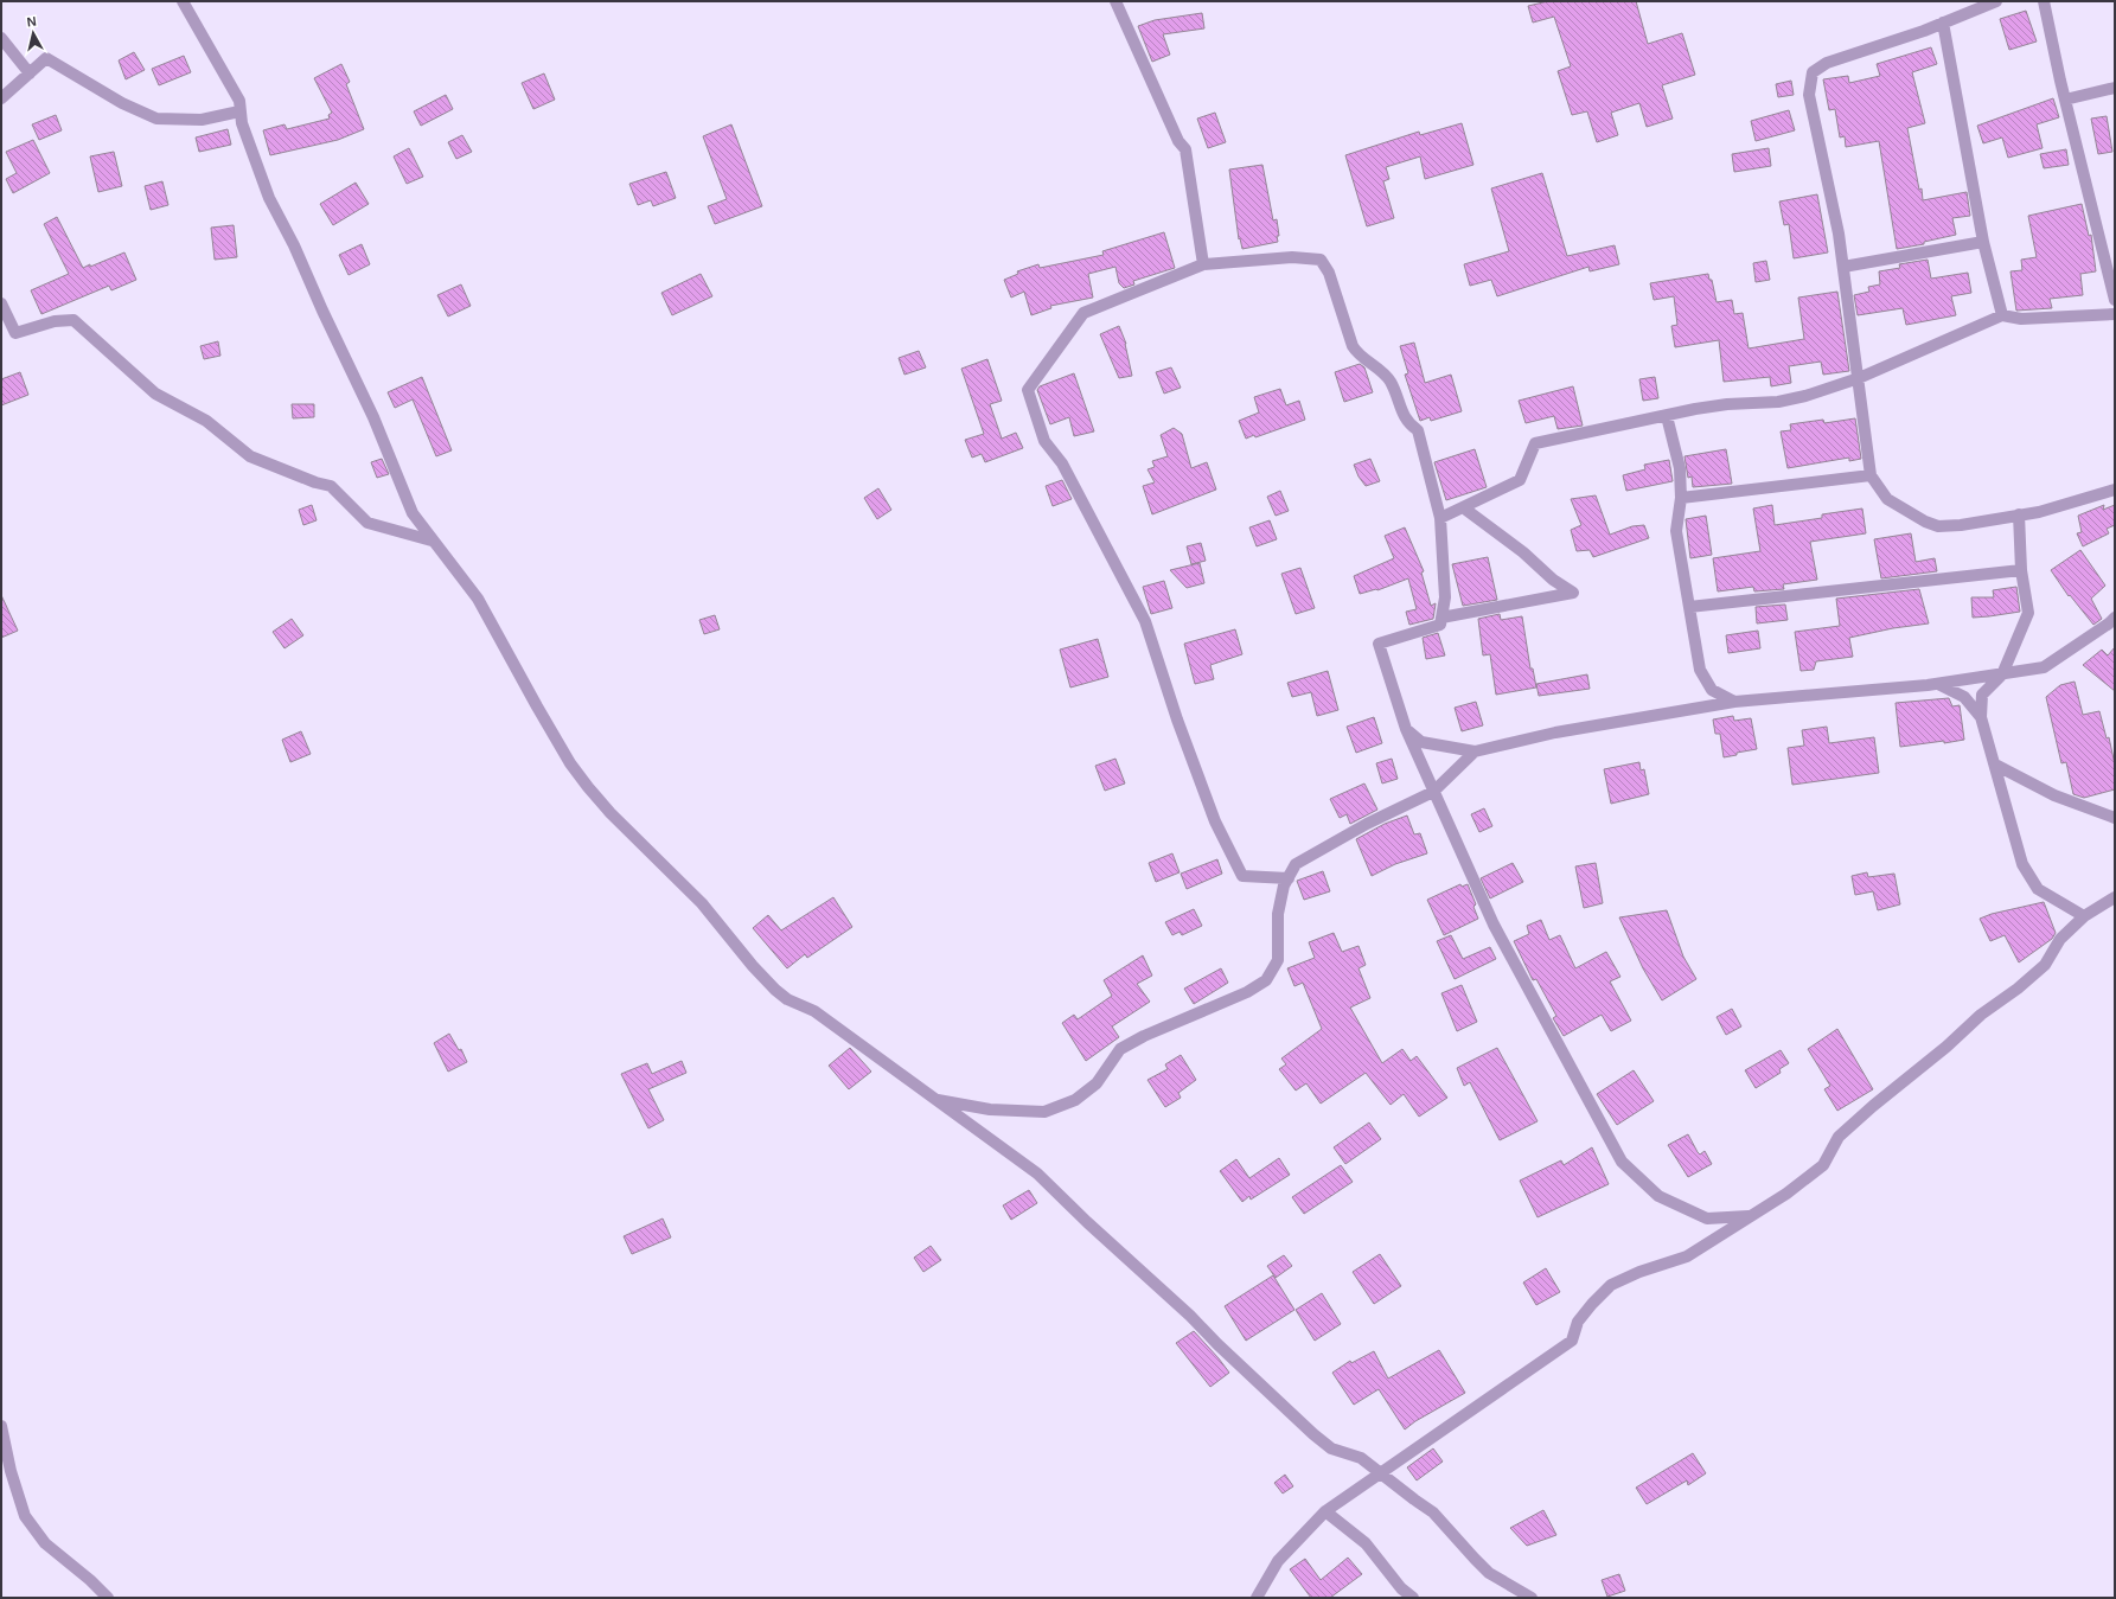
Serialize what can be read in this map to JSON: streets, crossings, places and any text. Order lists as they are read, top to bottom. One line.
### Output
{"north":"top"}
